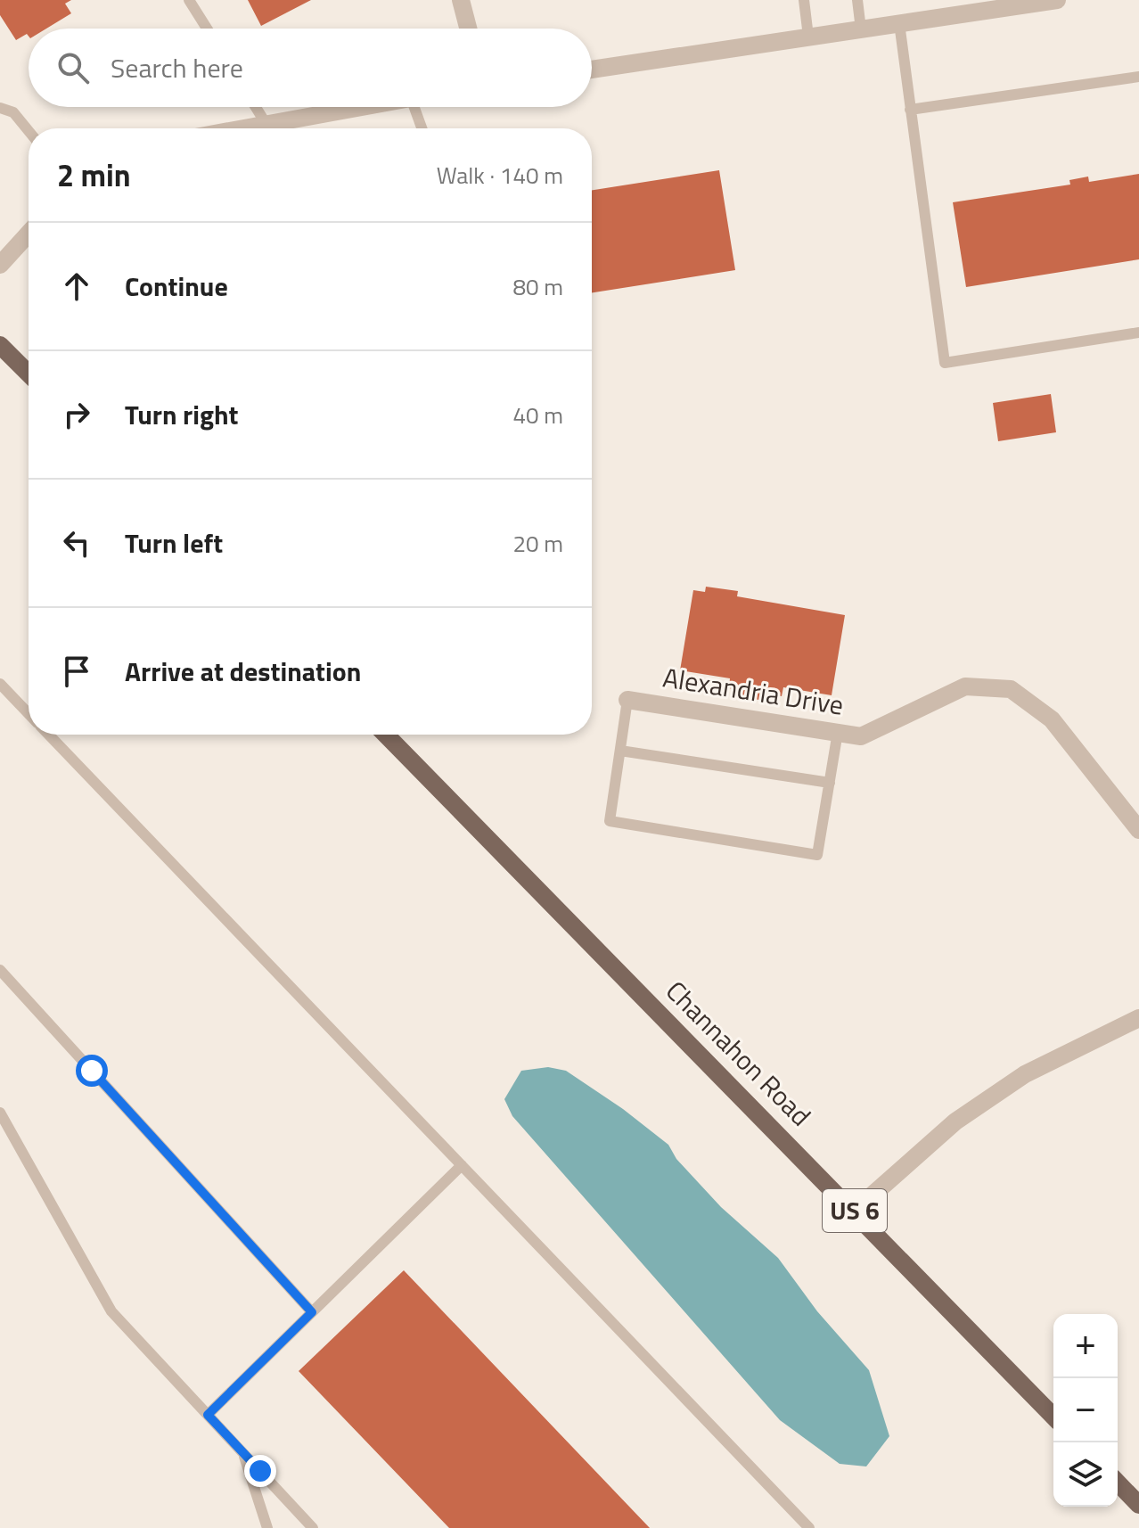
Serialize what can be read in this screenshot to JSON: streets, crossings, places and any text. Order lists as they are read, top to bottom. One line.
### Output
{"streets":{"main road":["Channahon Road","US 6"],"street":["Alexandria Drive"]},"page":{"search":"Search here","heading":["2 min","Walk · 140 m"],"list":[["Continue","80 m"],["Turn right","40 m"],["Turn left","20 m"],"Arrive at destination"],"map_buttons":["+","−"]}}
